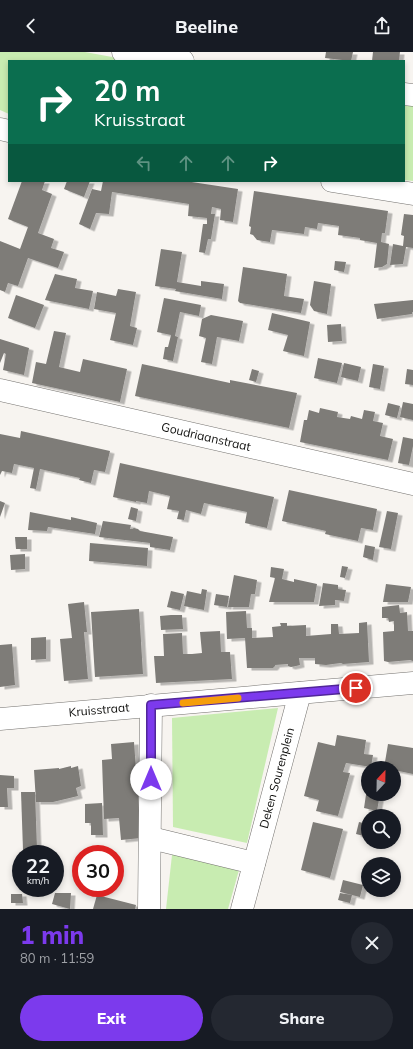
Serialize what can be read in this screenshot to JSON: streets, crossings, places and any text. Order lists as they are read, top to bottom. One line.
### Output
{"streets":{"street":["Goudriaanstraat","Kruisstraat","Deken Sourenplein"]},"crossings":[["Kruisstraat","Deken Sourenplein"]],"north":"top","page":{"header":"Beeline","turn":["20 m","Kruisstraat"],"speed":"22 km/h","limit":"30","heading":["1 min","80 m · 11:59"],"buttons":["Exit","Share"]}}
